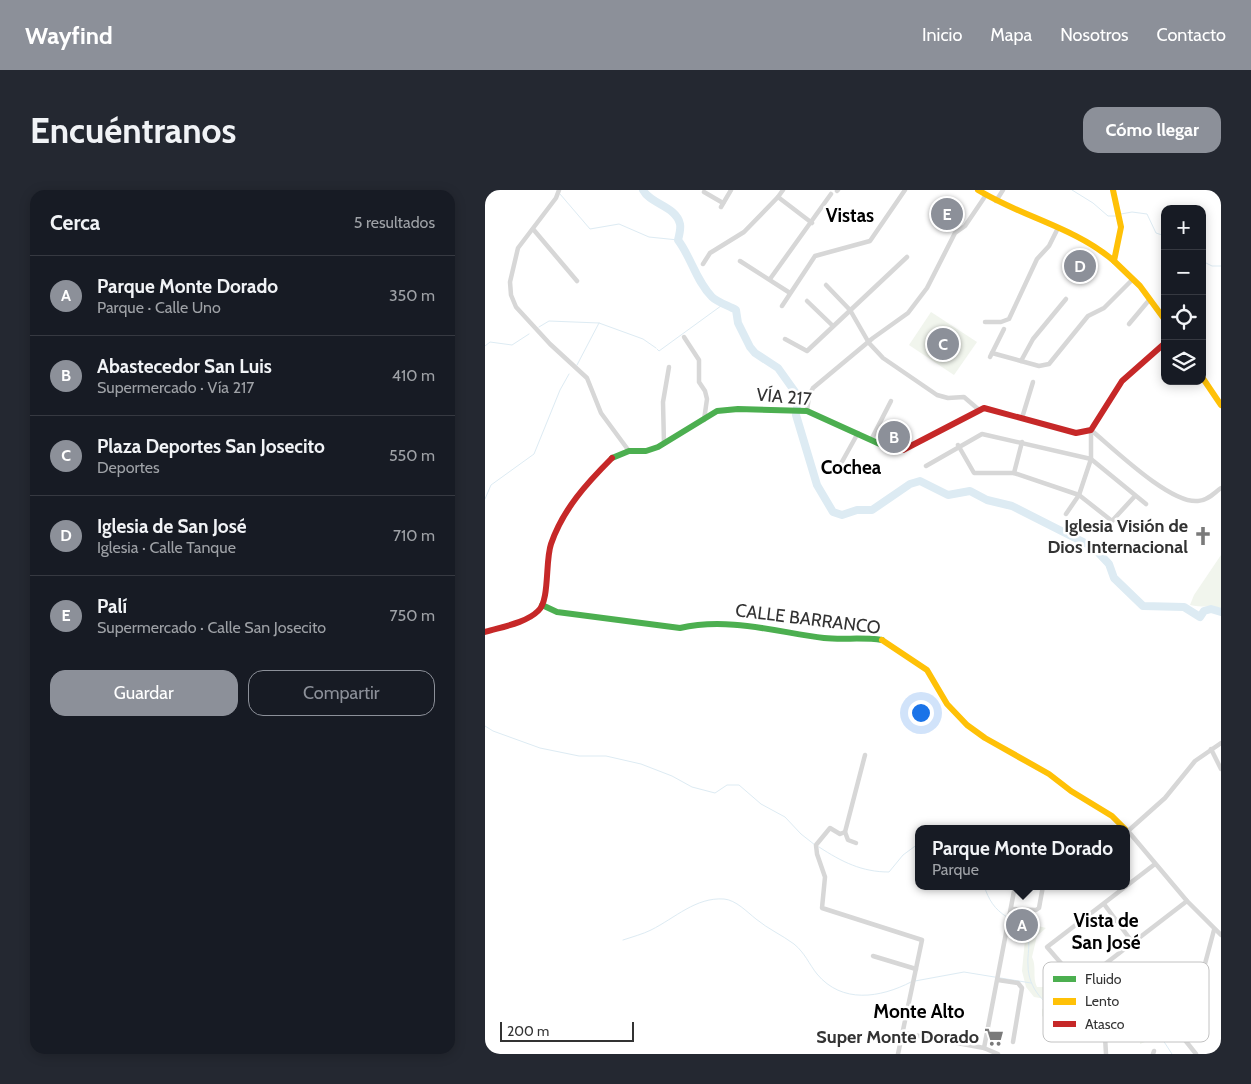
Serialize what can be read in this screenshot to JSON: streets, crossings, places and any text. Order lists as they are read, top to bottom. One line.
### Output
{"streets":{"main road":["VÍA 217","CALLE BARRANCO"]},"crossings":[["VÍA 217","CALLE BARRANCO"]],"districts":["Vistas","Cochea","Vista de San José","Monte Alto"],"places":{"church":["Iglesia Visión de Dios Internacional"],"supermarket":["Super Monte Dorado"]},"legend":["Fluido","Lento","Atasco"],"scale_bar":"200 m","page":{"header":"Wayfind","nav":["Inicio","Mapa","Nosotros","Contacto"],"buttons":["Cómo llegar",["Guardar","Compartir"]],"title":"Encuéntranos","heading":["Cerca","5 resultados"],"pins":["E","D","C","B","A"],"map_buttons":["+","−"],"list":[{"mark":"A","name":"Parque Monte Dorado","note":"Parque · Calle Uno","value":"350 m"},{"mark":"B","name":"Abastecedor San Luis","note":"Supermercado · Vía 217","value":"410 m"},{"mark":"C","name":"Plaza Deportes San Josecito","note":"Deportes","value":"550 m"},{"mark":"D","name":"Iglesia de San José","note":"Iglesia · Calle Tanque","value":"710 m"},{"mark":"E","name":"Palí","note":"Supermercado · Calle San Josecito","value":"750 m"}],"popup":["Parque Monte Dorado","Parque"],"scale":"200 m"}}
